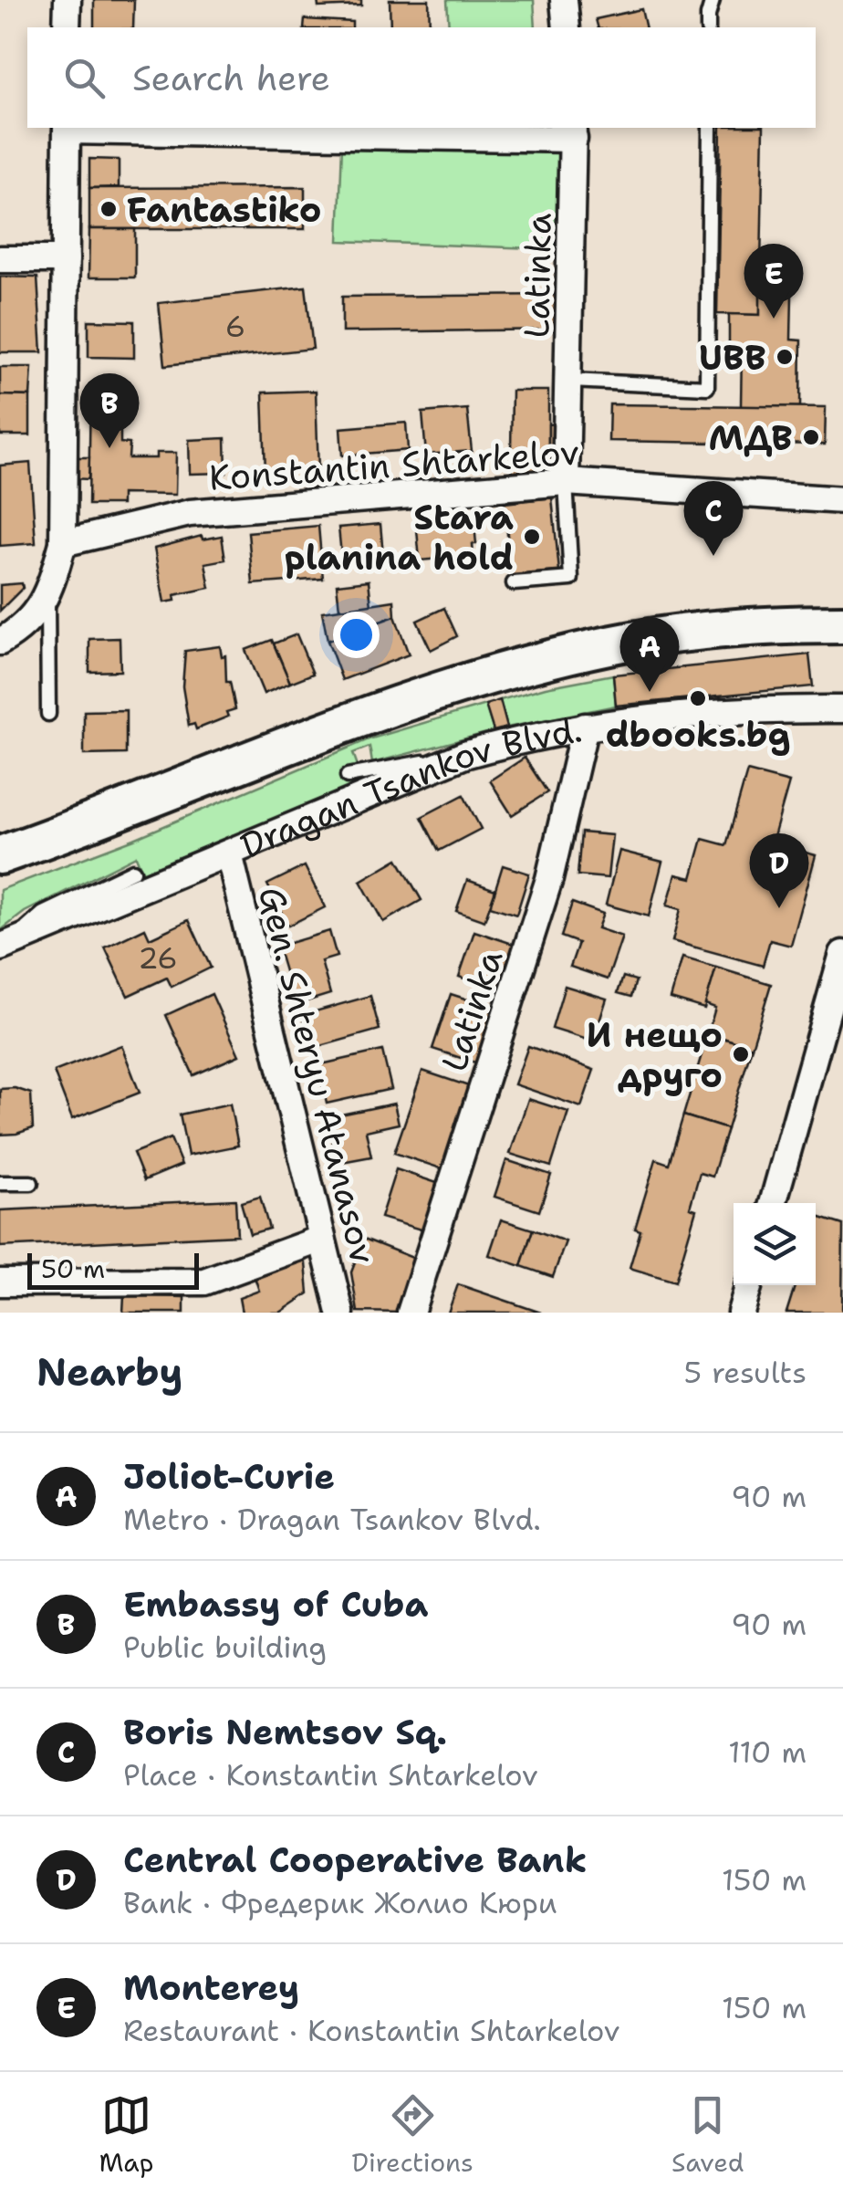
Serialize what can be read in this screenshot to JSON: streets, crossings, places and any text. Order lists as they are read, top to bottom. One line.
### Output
{"streets":{"street":["Latinka","Konstantin Shtarkelov","Dragan Tsankov Blvd.","Gen. Shteryu Atanasov"]},"crossings":[["Latinka","Konstantin Shtarkelov"],["Latinka","Dragan Tsankov Blvd."],["Dragan Tsankov Blvd.","Gen. Shteryu Atanasov"]],"places":["Fantastiko","UBB","МДВ","Stara planina hold","dbooks.bg","И нещо друго"],"house_numbers":["6","26"],"scale_bar":"50 m","page":{"search":"Search here","pins":["E","B","C","A","D"],"scale":"50 m","heading":["Nearby","5 results"],"list":[{"mark":"A","name":"Joliot-Curie","note":"Metro · Dragan Tsankov Blvd.","value":"90 m"},{"mark":"B","name":"Embassy of Cuba","note":"Public building","value":"90 m"},{"mark":"C","name":"Boris Nemtsov Sq.","note":"Place · Konstantin Shtarkelov","value":"110 m"},{"mark":"D","name":"Central Cooperative Bank","note":"Bank · Фредерик Жолио Кюри","value":"150 m"},{"mark":"E","name":"Monterey","note":"Restaurant · Konstantin Shtarkelov","value":"150 m"}],"nav":["Map","Directions","Saved"]}}
